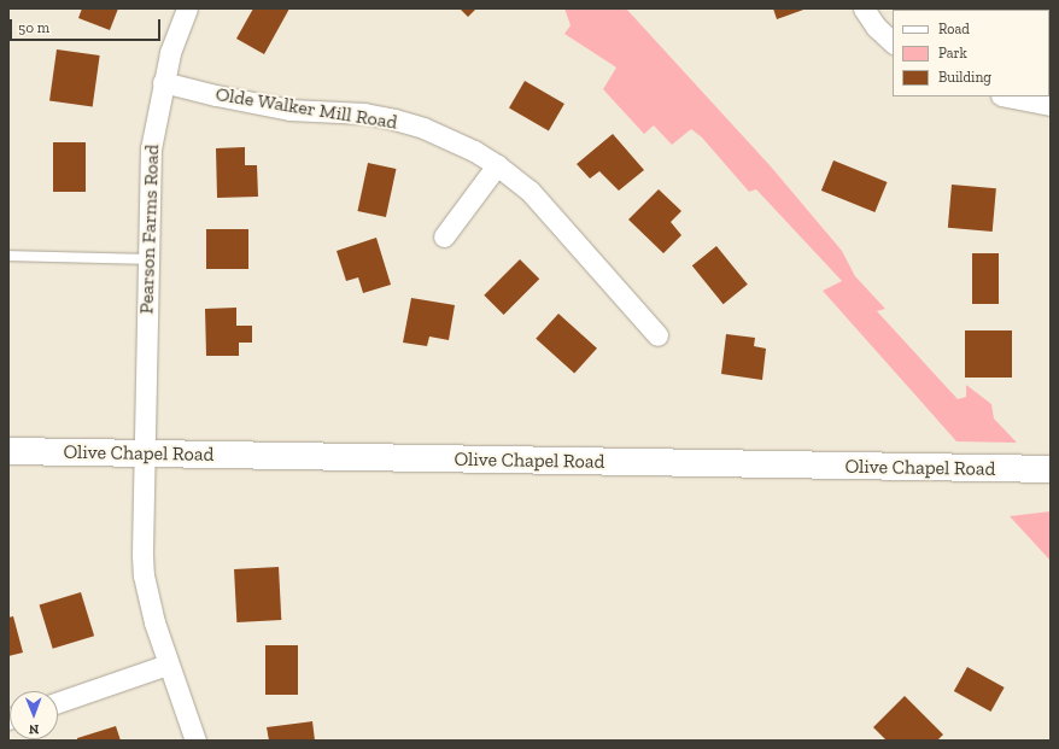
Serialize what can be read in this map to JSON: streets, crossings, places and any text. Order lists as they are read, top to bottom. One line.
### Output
{"streets":{"main road":["Olive Chapel Road"],"street":["Olde Walker Mill Road","Pearson Farms Road"]},"crossings":[["Olde Walker Mill Road","Pearson Farms Road"],["Pearson Farms Road","Olive Chapel Road"]],"legend":["Road","Park","Building"],"scale_bar":"50 m","north":"bottom"}
